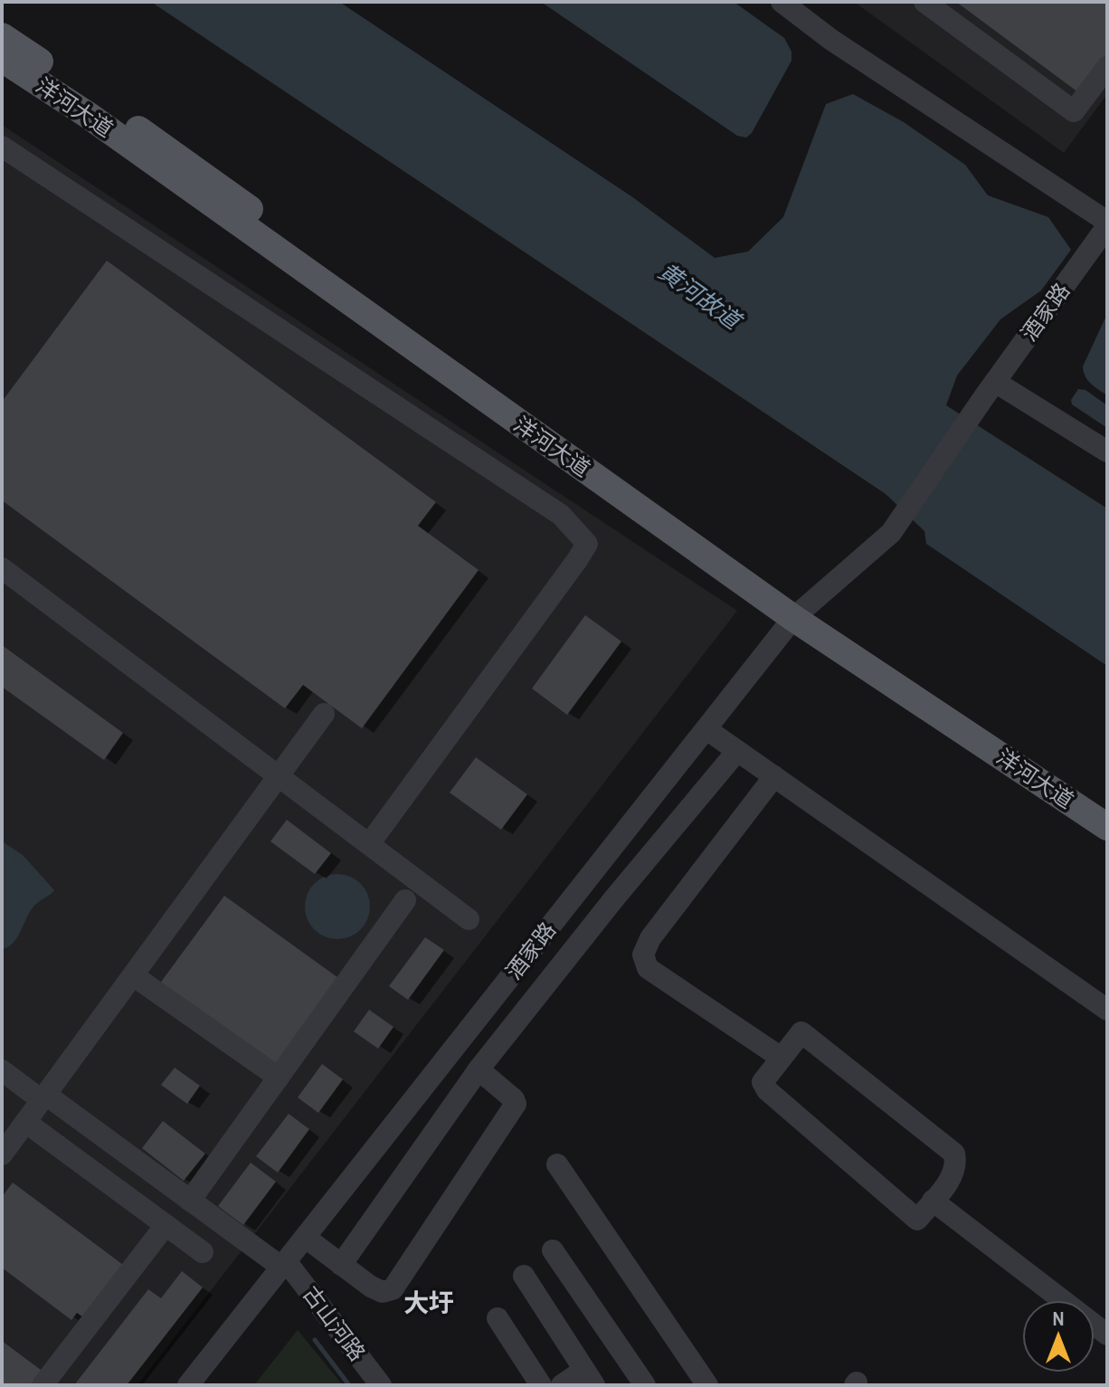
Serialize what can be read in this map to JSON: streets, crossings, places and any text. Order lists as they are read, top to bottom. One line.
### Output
{"streets":{"main road":["洋河大道"],"street":["酒家路","古山河路"]},"crossings":[["洋河大道","酒家路"],["酒家路","古山河路"]],"districts":["大圩"],"water":["黄河故道"],"north":"top"}
